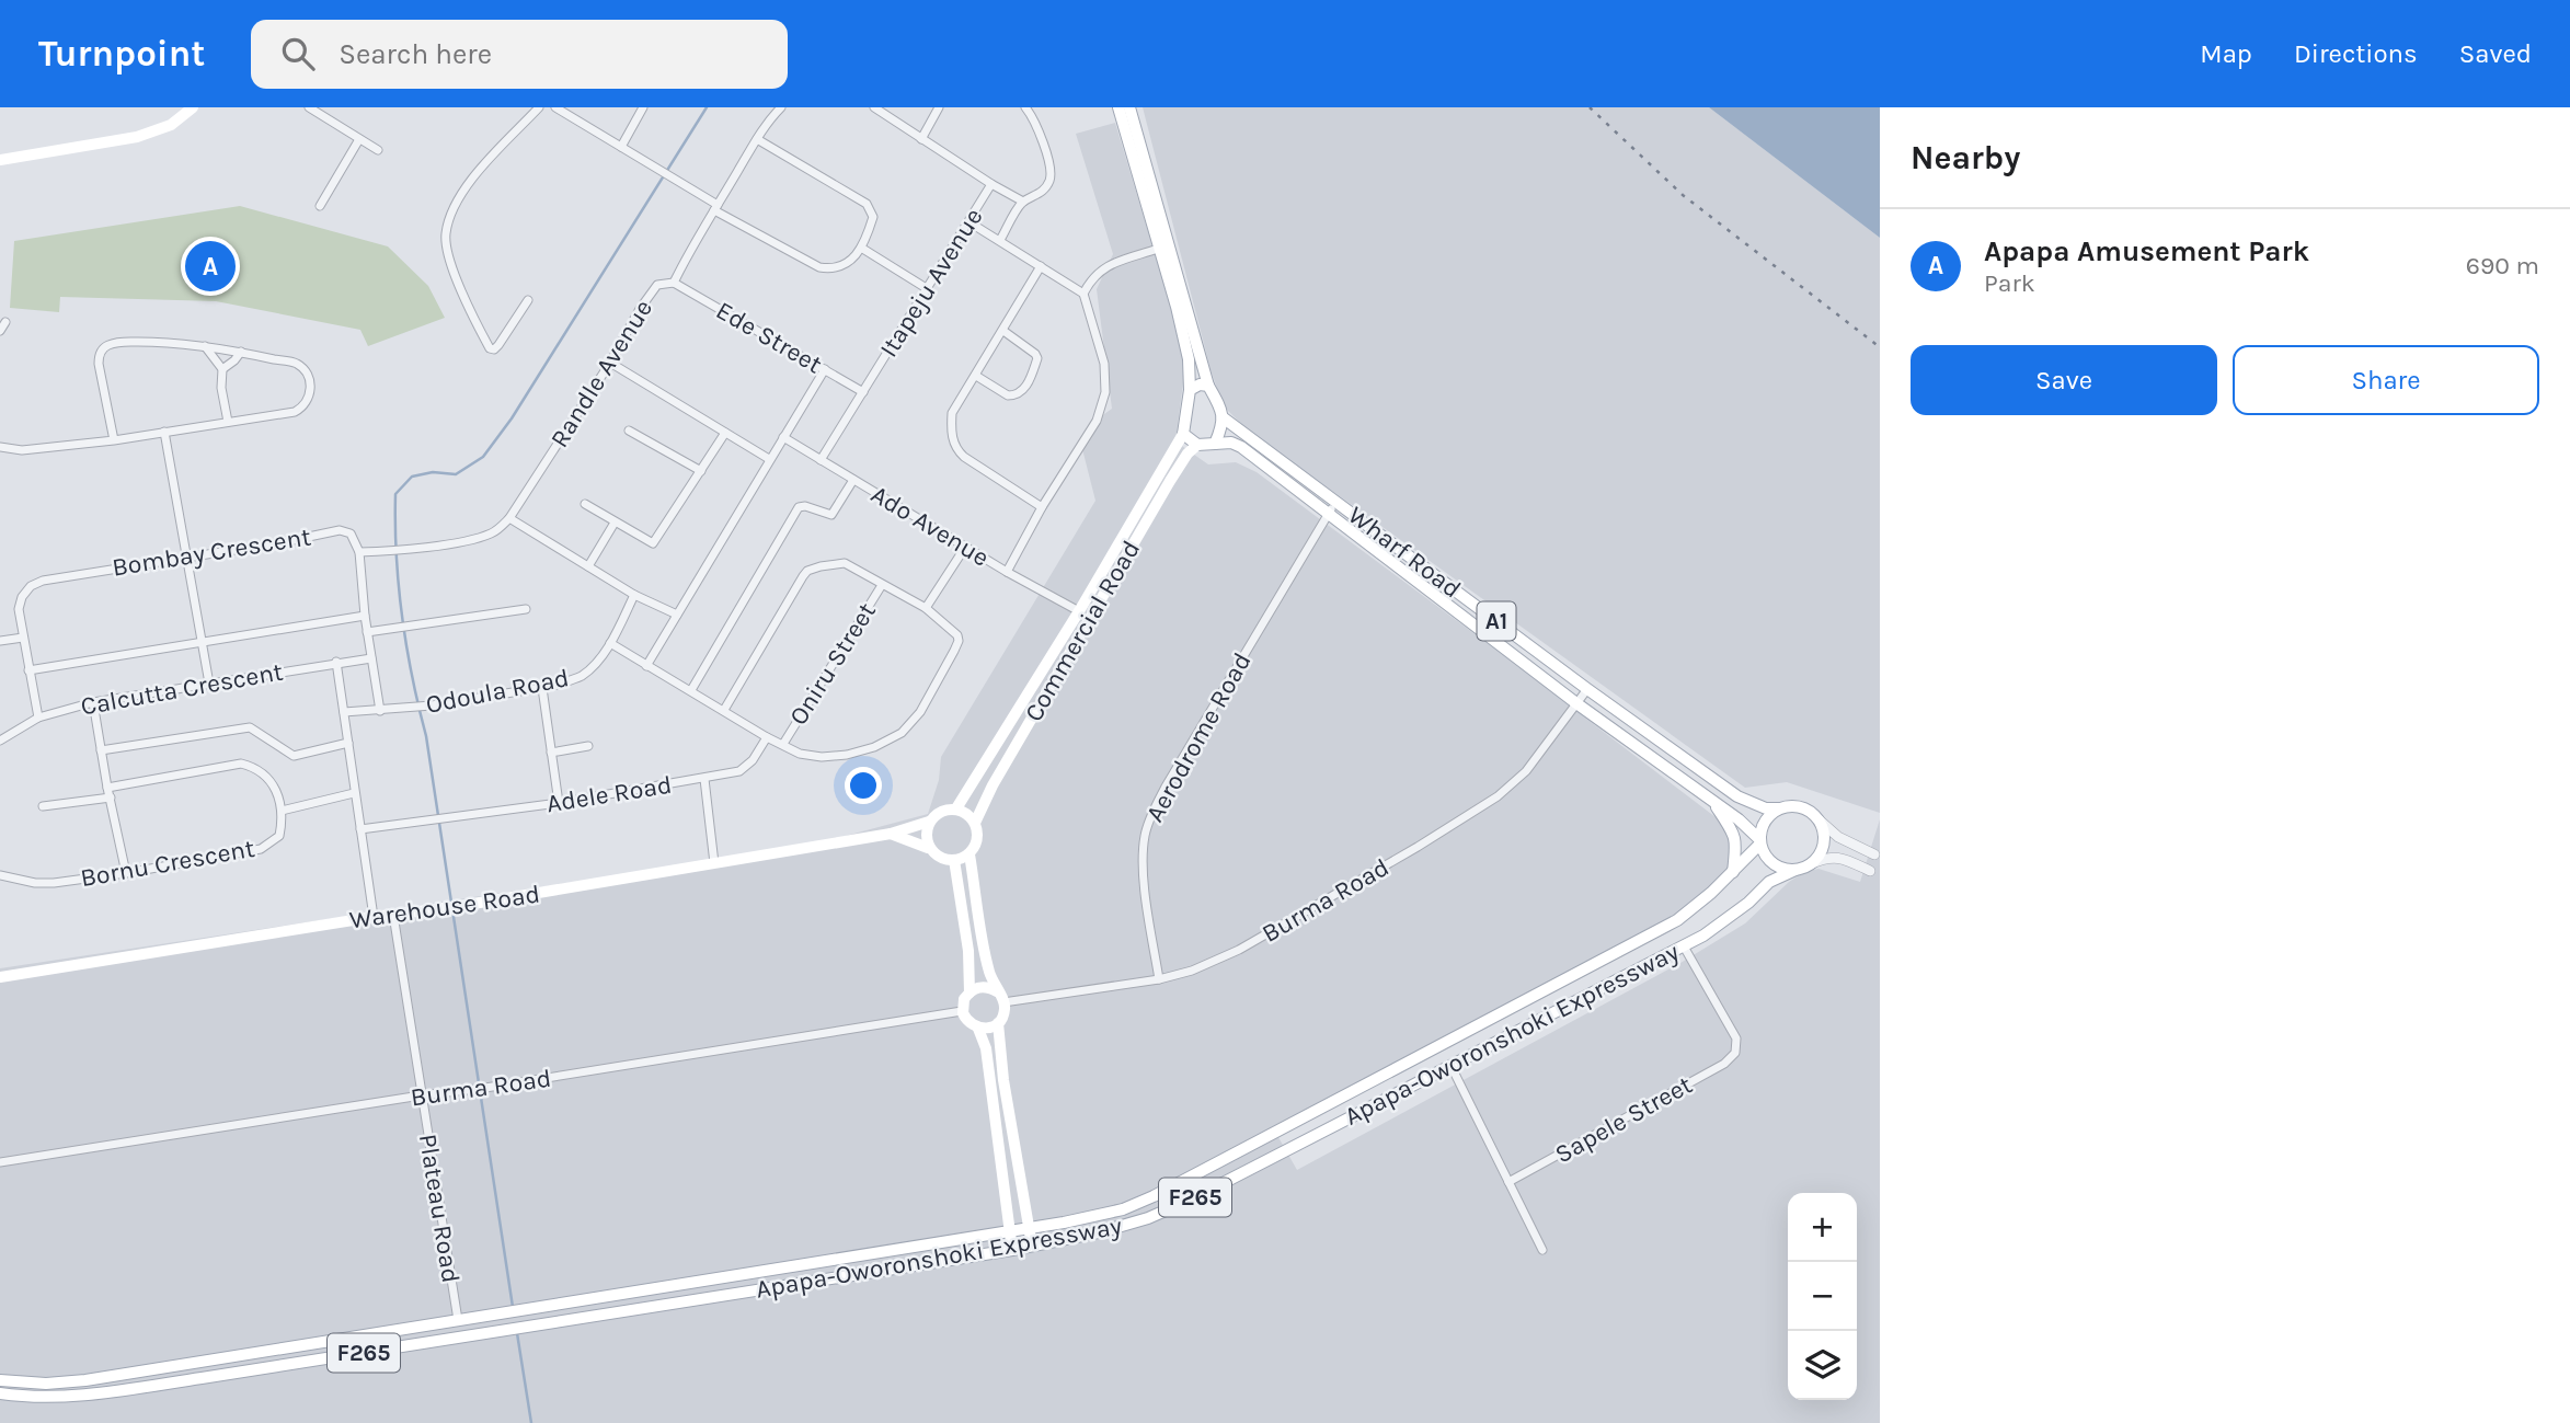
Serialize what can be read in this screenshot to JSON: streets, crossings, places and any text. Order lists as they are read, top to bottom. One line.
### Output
{"streets":{"main road":["Wharf Road","A1","Commercial Road","Warehouse Road","Apapa-Oworonshoki Expressway","F265"],"street":["Itapeju Avenue","Ede Street","Randle Avenue","Ado Avenue","Bombay Crescent","Oniru Street","Calcutta Crescent","Odoula Road","Aerodrome Road","Adele Road","Bornu Crescent","Burma Road","Sapele Street","Plateau Road"]},"crossings":[["Itapeju Avenue","Ede Street"],["Itapeju Avenue","Ado Avenue"],["Ede Street","Randle Avenue"],["Randle Avenue","Bombay Crescent"],["Ado Avenue","Commercial Road"],["Bombay Crescent","Calcutta Crescent"],["Wharf Road","Commercial Road"],["Wharf Road","Aerodrome Road"],["Wharf Road","Burma Road"],["Wharf Road","Apapa-Oworonshoki Expressway"],["Commercial Road","Warehouse Road"],["Aerodrome Road","Burma Road"],["Burma Road","Plateau Road"],["Warehouse Road","Plateau Road"],["Apapa-Oworonshoki Expressway","Sapele Street"],["Apapa-Oworonshoki Expressway","Plateau Road"]],"page":{"header":"Turnpoint","search":"Search here","nav":["Map","Directions","Saved"],"heading":"Nearby","list":[{"mark":"A","name":"Apapa Amusement Park","note":"Park","value":"690 m"}],"pins":"A","buttons":["Save","Share"],"map_buttons":["+","−"]}}
